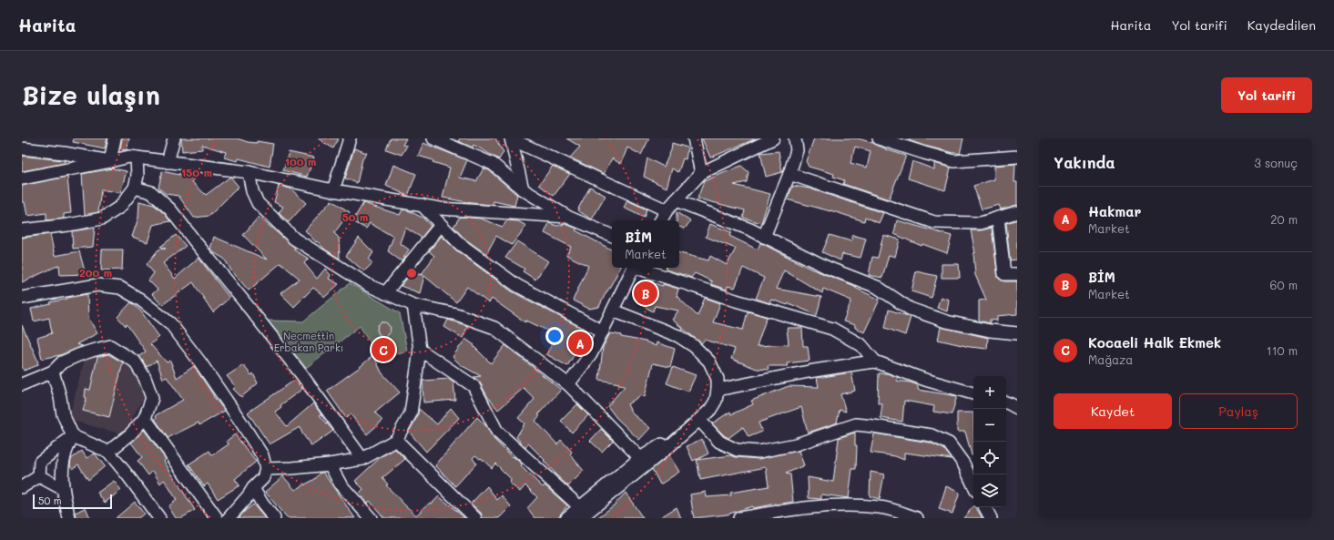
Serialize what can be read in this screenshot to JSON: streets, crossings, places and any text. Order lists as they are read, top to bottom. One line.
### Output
{"parks":["Necmettin Erbakan Parkı"],"scale_bar":"50 m","page":{"header":"Harita","nav":["Harita","Yol tarifi","Kaydedilen"],"buttons":["Yol tarifi",["Kaydet","Paylaş"]],"title":"Bize ulaşın","heading":["Yakında","3 sonuç"],"list":[{"mark":"A","name":"Hakmar","note":"Market","value":"20 m"},{"mark":"B","name":"BİM","note":"Market","value":"60 m"},{"mark":"C","name":"Kocaeli Halk Ekmek","note":"Mağaza","value":"110 m"}],"popup":["BİM","Market"],"pins":["B","A","C"],"map_buttons":["+","−"],"scale":"50 m"},"rings":["100 m","150 m","50 m","200 m"]}
